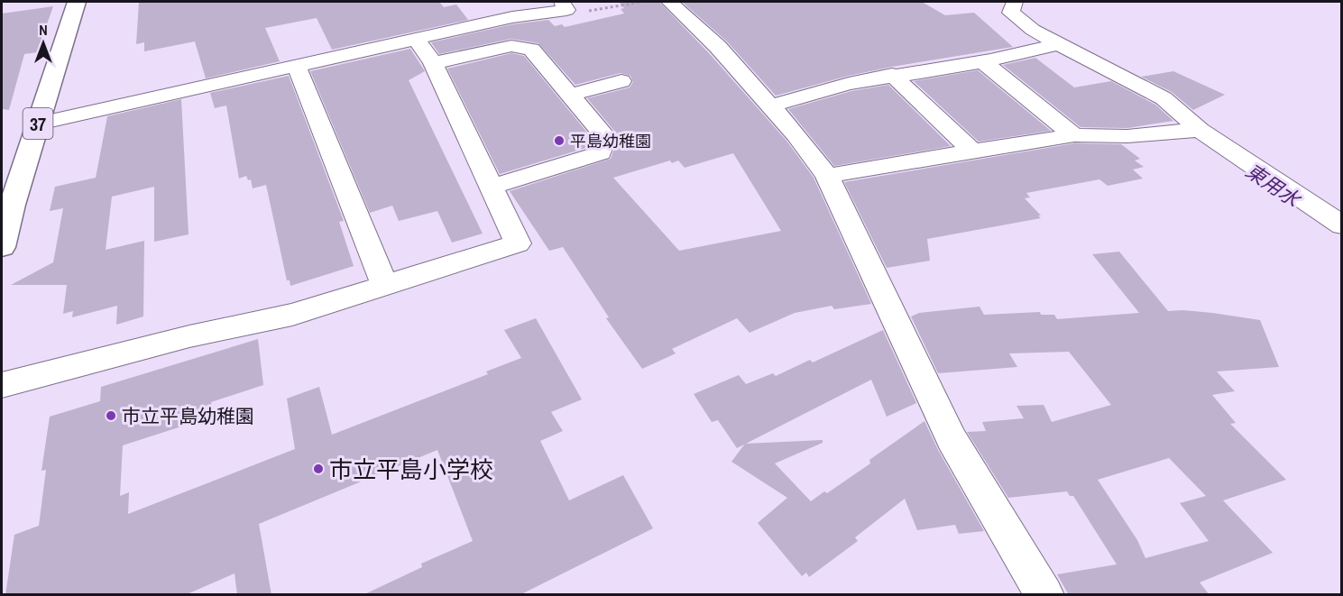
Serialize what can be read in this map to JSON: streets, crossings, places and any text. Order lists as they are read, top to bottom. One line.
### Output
{"streets":{"main road":["37"]},"water":["東用水"],"places":["平島幼稚園","市立平島幼稚園","市立平島小学校"],"north":"top"}
